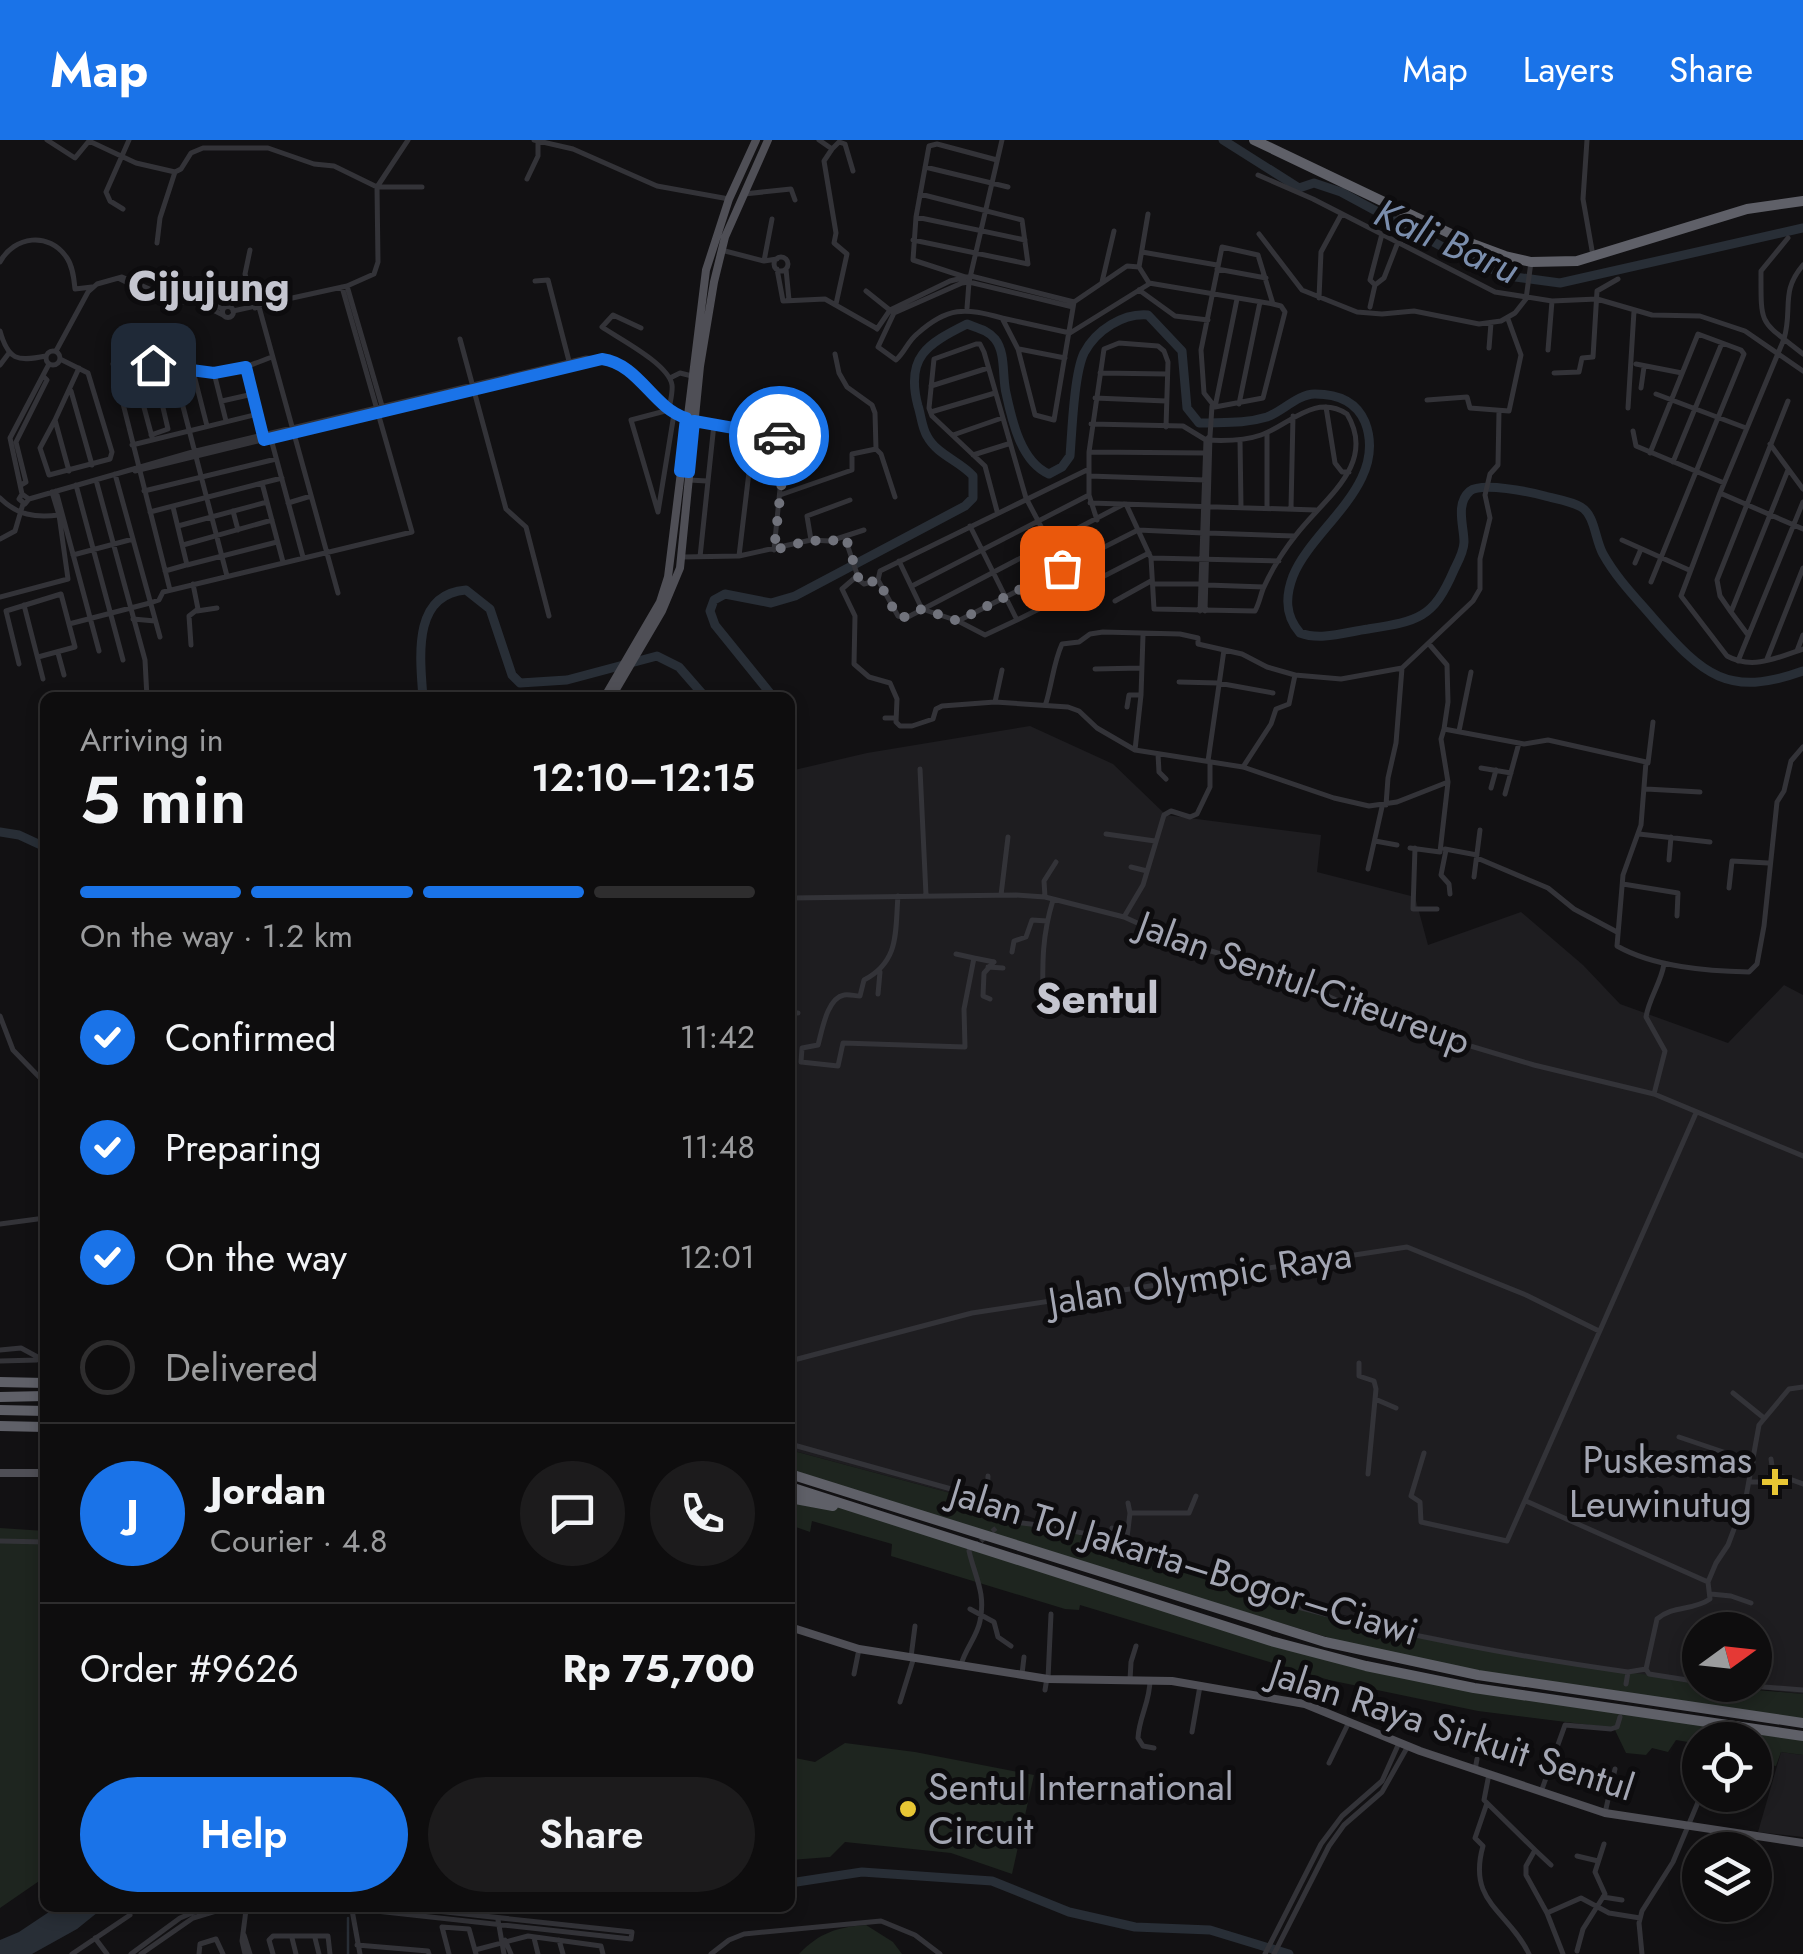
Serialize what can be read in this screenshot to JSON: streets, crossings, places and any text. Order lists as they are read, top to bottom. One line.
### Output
{"streets":{"highway":["Jalan Tol Jakarta–Bogor–Ciawi"],"main road":["Jalan Raya Sirkuit Sentul"],"street":["Jalan Sentul-Citeureup","Jalan Olympic Raya"]},"districts":["Cijujung","Sentul"],"water":["Kali Baru"],"places":{"health":["Puskesmas Leuwinutug"],"other":["Sentul International Circuit"]},"north":"right","page":{"header":"Map","nav":["Map","Layers","Share"],"heading":["5 min","Arriving in","12:10–12:15"],"panel":["Jordan","Courier · 4.8","Order #9626","Rp 75,700"],"bar":"On the way · 1.2 km","list":[["Confirmed","11:42"],["Preparing","11:48"],["On the way","12:01"],"Delivered"],"round":"J","buttons":["Help","Share"]}}
